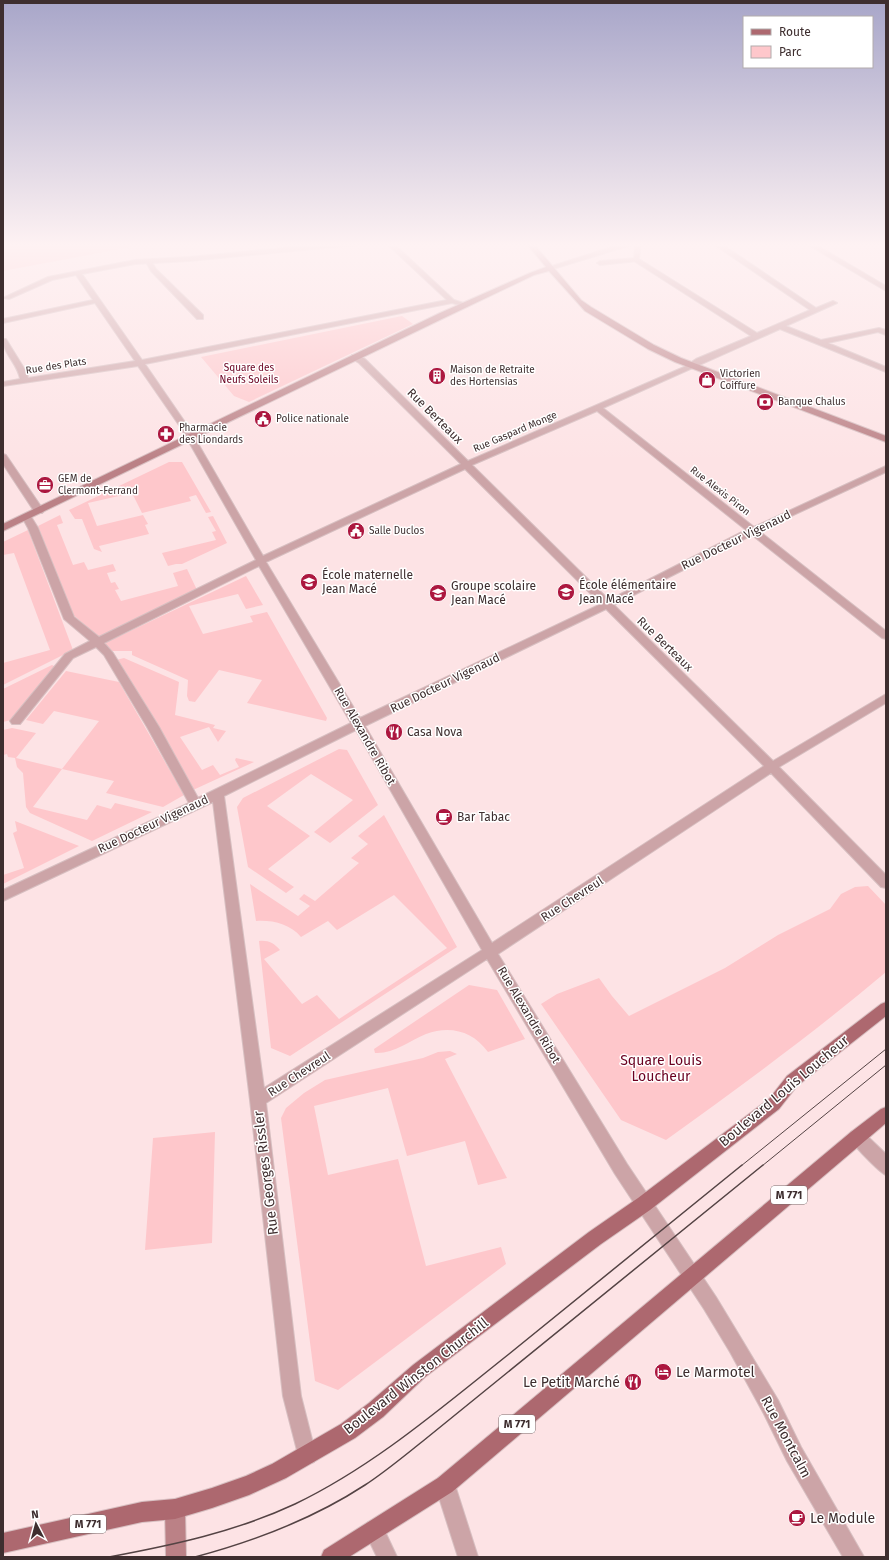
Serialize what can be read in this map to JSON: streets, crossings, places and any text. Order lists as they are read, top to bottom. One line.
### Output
{"streets":{"main road":["Boulevard Louis Loucheur","M 771","Boulevard Winston Churchill"],"street":["Rue des Plats","Rue Berteaux","Rue Gaspard Monge","Rue Alexis Piron","Rue Docteur Vigenaud","Rue Alexandre Ribot","Rue Chevreul","Rue Georges Rissler","Rue Montcalm"]},"crossings":[["Rue des Plats","Rue Alexandre Ribot"],["Rue Berteaux","Rue Gaspard Monge"],["Rue Berteaux","Rue Docteur Vigenaud"],["Rue Berteaux","Rue Chevreul"],["Rue Gaspard Monge","Rue Alexis Piron"],["Rue Gaspard Monge","Rue Alexandre Ribot"],["Rue Alexis Piron","Rue Docteur Vigenaud"],["Rue Docteur Vigenaud","Rue Alexandre Ribot"],["Rue Docteur Vigenaud","Rue Georges Rissler"],["Rue Alexandre Ribot","Rue Chevreul"],["Rue Alexandre Ribot","Boulevard Louis Loucheur"],["Rue Alexandre Ribot","M 771"],["Rue Alexandre Ribot","Boulevard Winston Churchill"],["Rue Alexandre Ribot","Rue Montcalm"],["Rue Chevreul","Rue Georges Rissler"],["Boulevard Louis Loucheur","Boulevard Winston Churchill"],["Rue Georges Rissler","Boulevard Winston Churchill"],["M 771","Rue Montcalm"]],"parks":["Square des Neufs Soleils","Square Louis Loucheur"],"places":{"building":["Maison de Retraite des Hortensias"],"shop":["Victorien Coiffure"],"bank":["Banque Chalus"],"public building":["Police nationale","Salle Duclos"],"pharmacy":["Pharmacie des Liondards"],"office":["GEM de Clermont-Ferrand"],"school or university":["École maternelle Jean Macé","École élémentaire Jean Macé","Groupe scolaire Jean Macé"],"restaurant":["Casa Nova","Le Petit Marché"],"cafe":["Bar Tabac","Le Module"],"hotel":["Le Marmotel"]},"legend":["Route","Parc"],"north":"top"}
